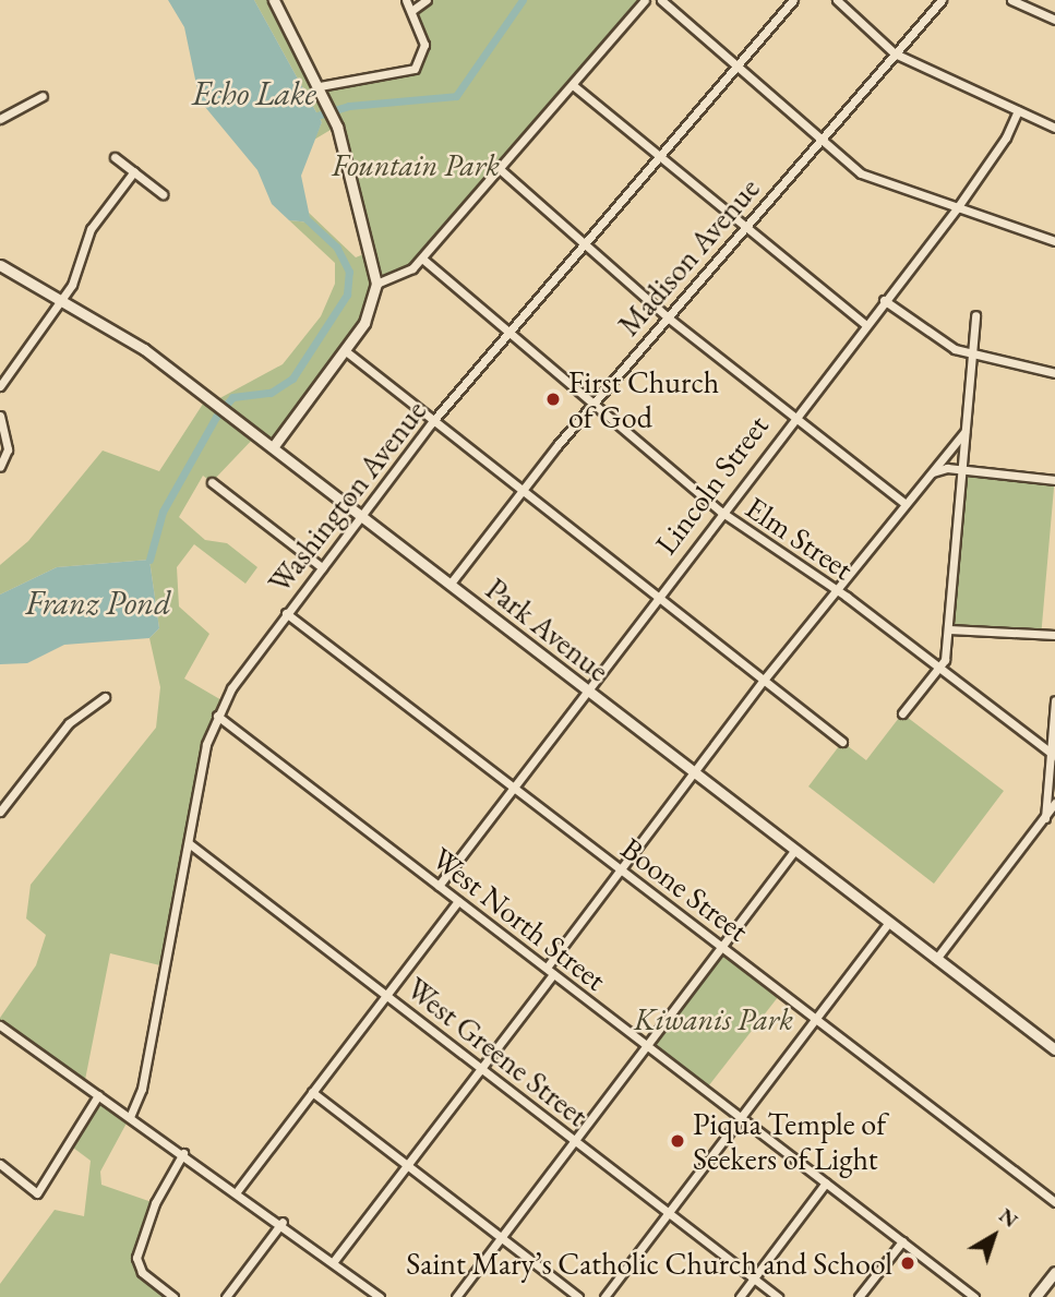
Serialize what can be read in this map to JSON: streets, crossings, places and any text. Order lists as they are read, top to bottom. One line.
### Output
{"streets":{"street":["Madison Avenue","Lincoln Street","Washington Avenue","Elm Street","Park Avenue","Boone Street","West North Street","West Greene Street"]},"crossings":[["Madison Avenue","Elm Street"],["Madison Avenue","Park Avenue"],["Lincoln Street","Elm Street"],["Lincoln Street","Park Avenue"],["Lincoln Street","Boone Street"],["Lincoln Street","West North Street"],["Washington Avenue","Elm Street"],["Washington Avenue","Park Avenue"],["Washington Avenue","Boone Street"],["Washington Avenue","West North Street"],["Washington Avenue","West Greene Street"]],"water":["Echo Lake","Franz Pond"],"parks":["Fountain Park","Kiwanis Park"],"places":["First Church of God","Piqua Temple of Seekers of Light","Saint Mary’s Catholic Church and School"],"north":"top right"}
